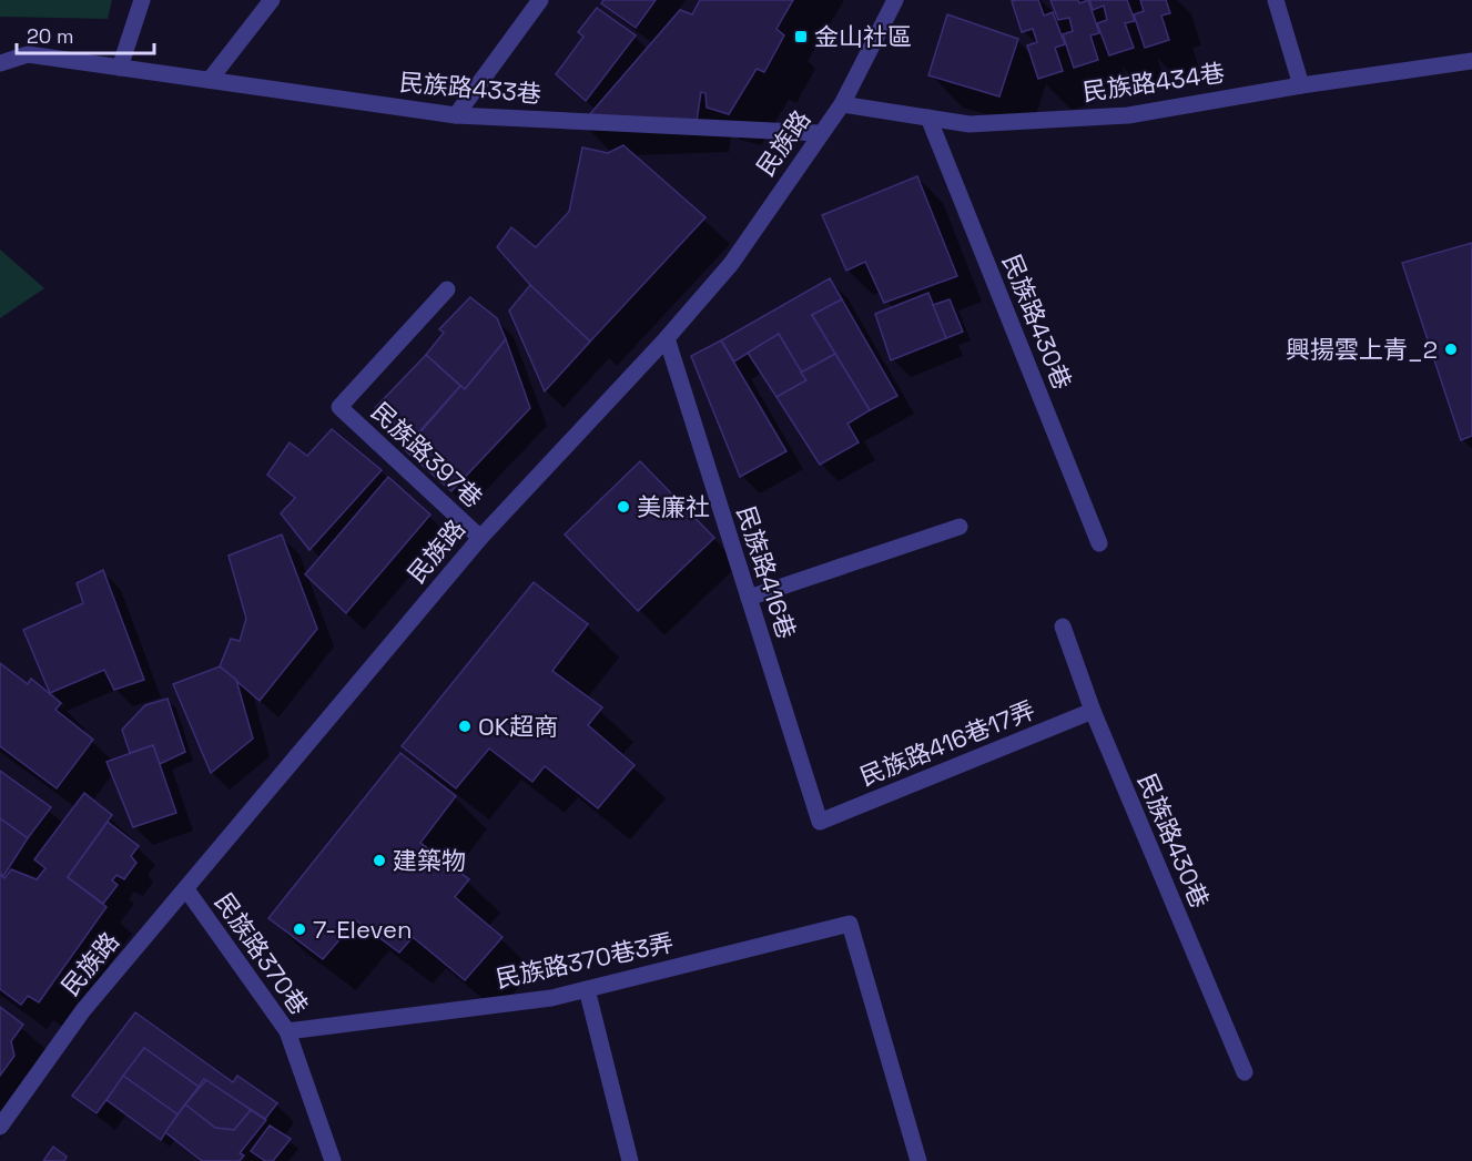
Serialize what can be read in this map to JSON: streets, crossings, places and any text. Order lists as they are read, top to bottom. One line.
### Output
{"streets":{"street":["民族路434巷","民族路433巷","民族路","民族路430巷","民族路397巷","民族路416巷","民族路416巷17弄","民族路370巷","民族路370巷3弄"]},"crossings":[["民族路434巷","民族路"],["民族路434巷","民族路430巷"],["民族路433巷","民族路"],["民族路","民族路397巷"],["民族路","民族路416巷"],["民族路","民族路370巷"],["民族路430巷","民族路416巷17弄"],["民族路416巷","民族路416巷17弄"],["民族路370巷","民族路370巷3弄"]],"places":{"transit":["金山社區"],"other":["興揚雲上青_2","美廉社","OK超商","建築物","7-Eleven"]},"scale_bar":"20 m"}
